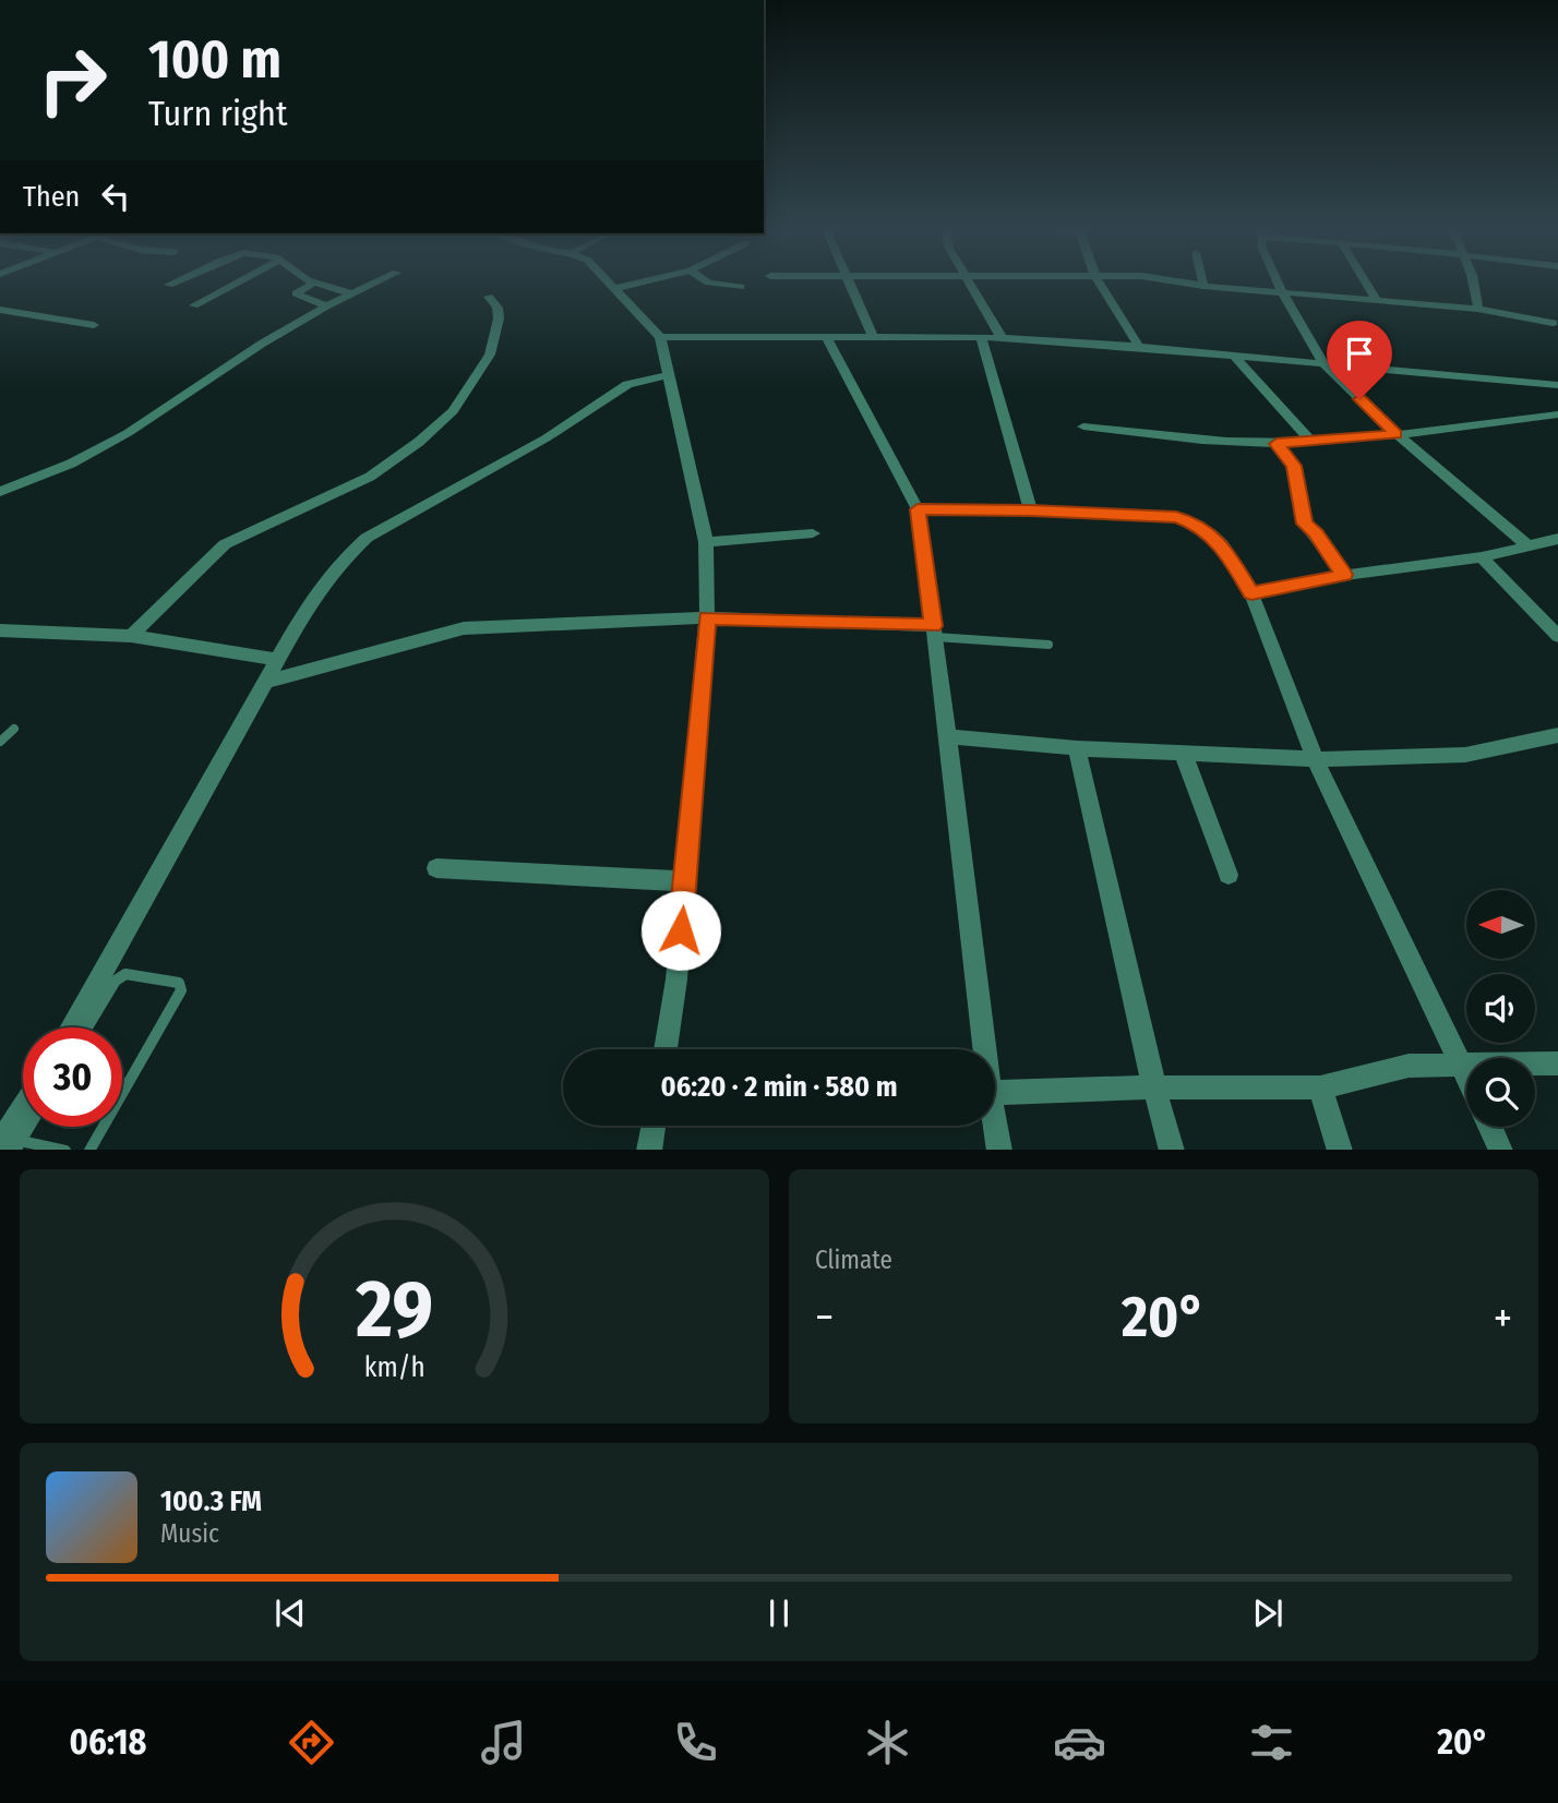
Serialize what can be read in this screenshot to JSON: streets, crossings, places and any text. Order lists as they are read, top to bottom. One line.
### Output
{"north":"left","page":{"turn":["100 m","Turn right"],"then":"Then","limit":"30","trip":"06:20 · 2 min · 580 m","tile":"Climate","heat":["−","20°","+"],"song":["100.3 FM","Music"],"tabs":["06:18","20°"],"gauge":["29","km/h"]}}
